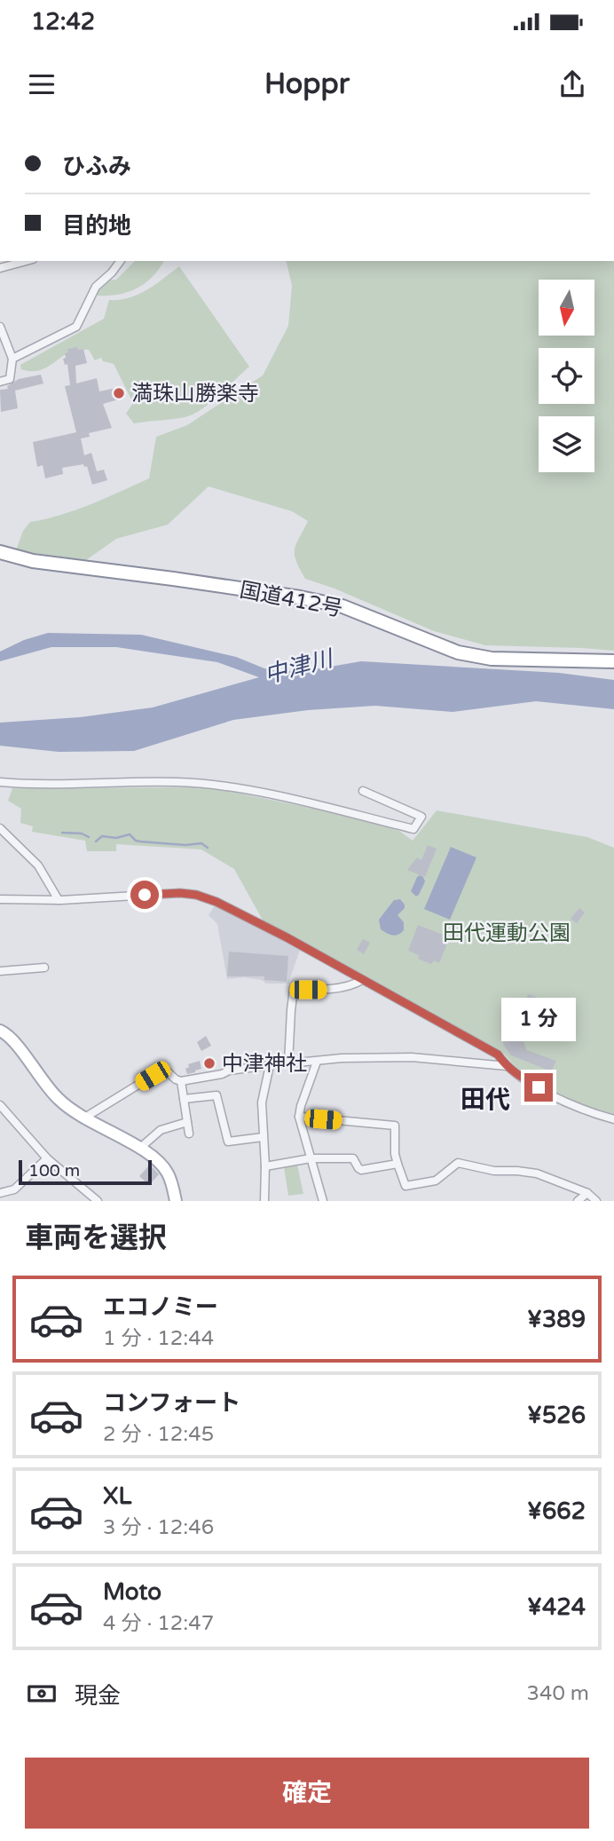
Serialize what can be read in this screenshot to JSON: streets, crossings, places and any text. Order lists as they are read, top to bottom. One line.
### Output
{"streets":{"highway":["国道412号"]},"districts":["田代"],"water":["中津川"],"parks":["田代運動公園"],"places":["満珠山勝楽寺","中津神社"],"scale_bar":"100 m","north":"bottom","page":{"status":"12:42","header":"Hoppr","banner":["ひふみ","目的地"],"bubble":"1 分","scale":"100 m","heading":"車両を選択","list":[{"name":"エコノミー","note":"1 分 · 12:44","value":"¥389"},{"name":"コンフォート","note":"2 分 · 12:45","value":"¥526"},{"name":"XL","note":"3 分 · 12:46","value":"¥662"},{"name":"Moto","note":"4 分 · 12:47","value":"¥424"}],"pay":["現金","340 m"],"buttons":"確定"}}
